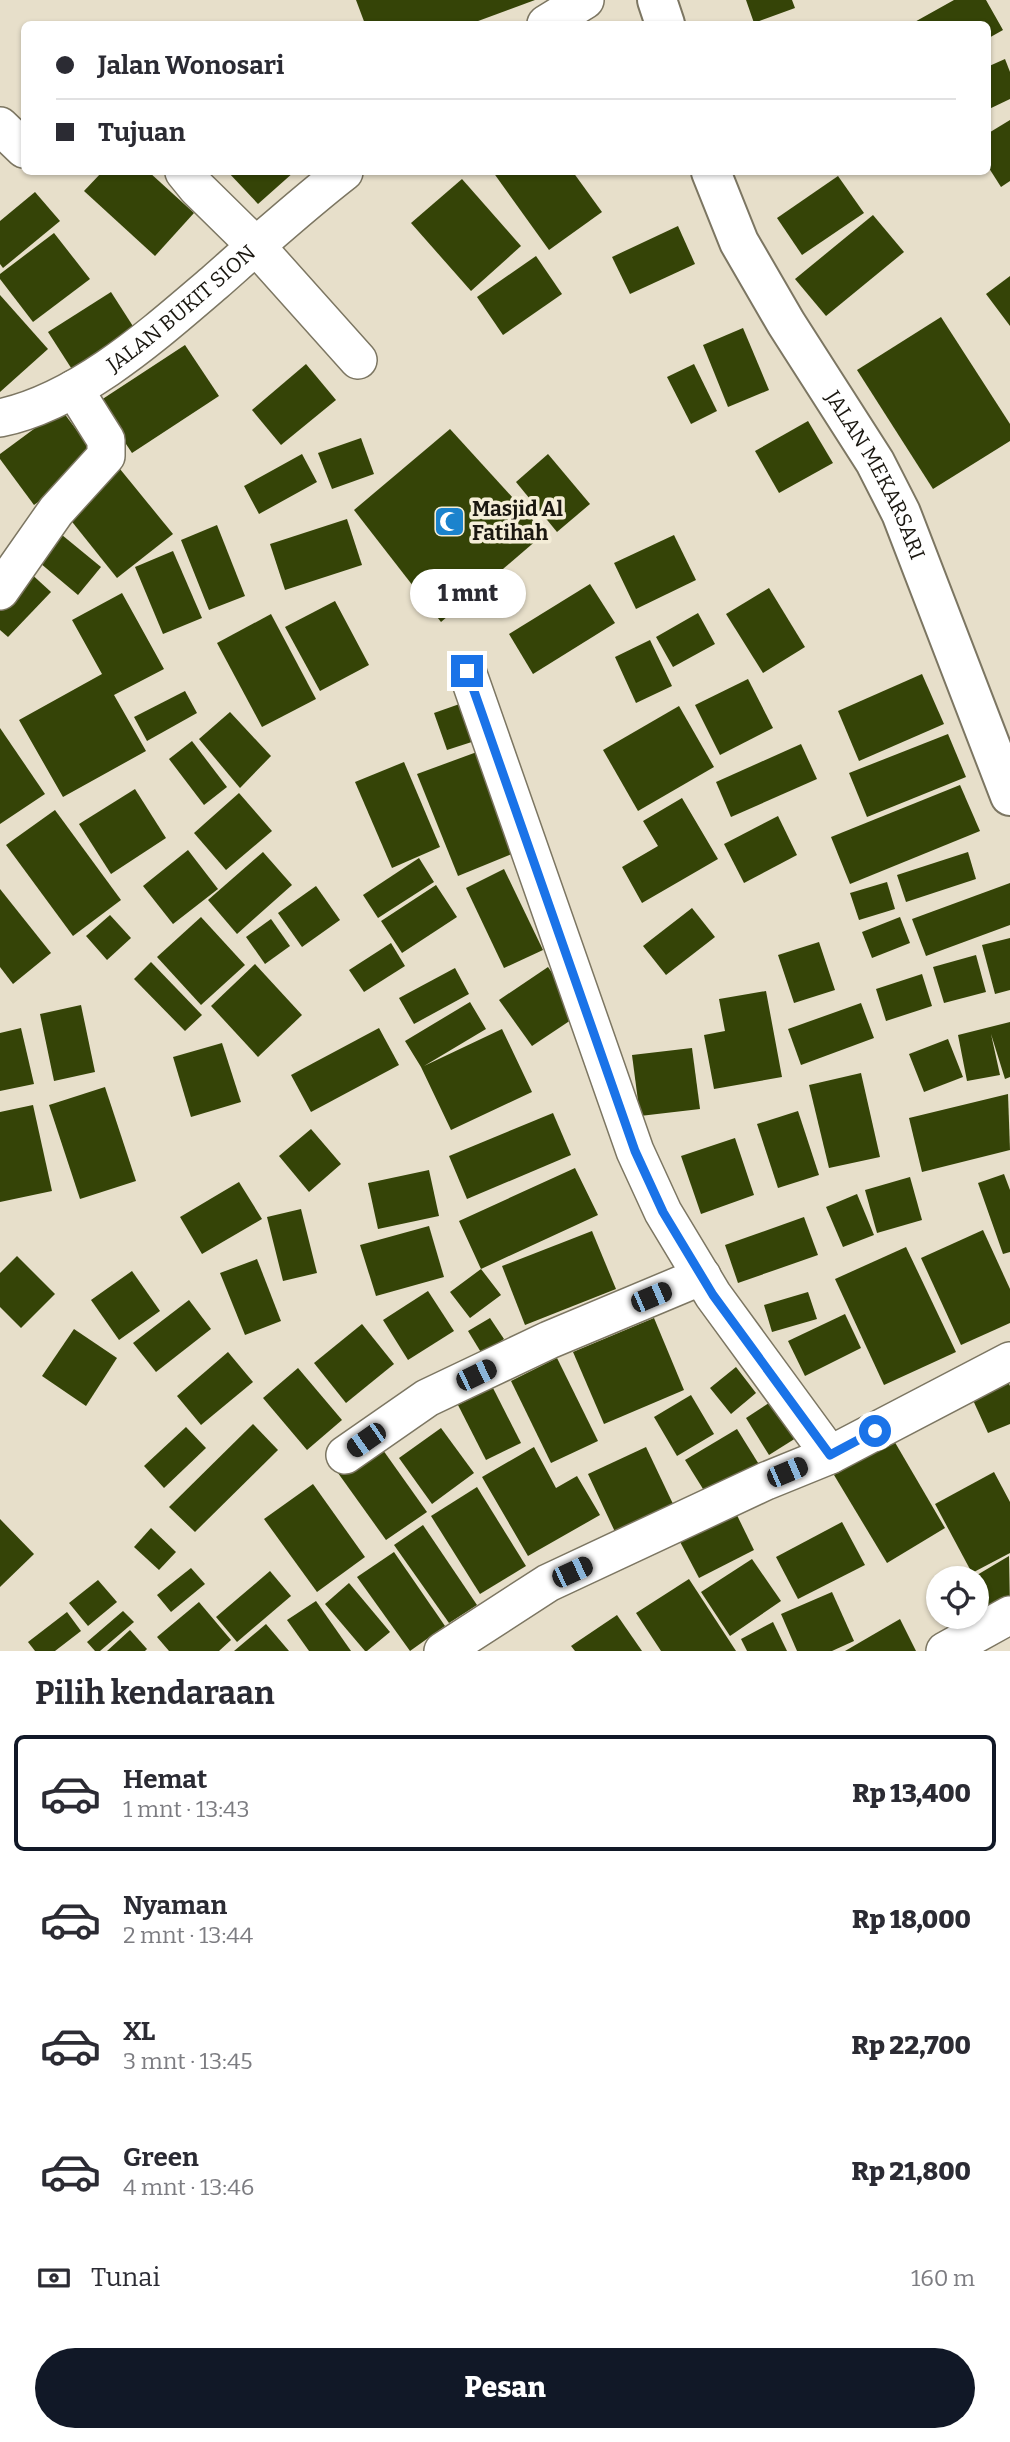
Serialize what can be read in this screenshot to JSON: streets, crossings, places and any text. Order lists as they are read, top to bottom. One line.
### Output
{"streets":{"street":["JALAN BUKIT SION","JALAN MEKARSARI"]},"places":{"mosque":["Masjid Al Fatihah"]},"page":{"banner":["Jalan Wonosari","Tujuan"],"bubble":"1 mnt","heading":"Pilih kendaraan","list":[{"name":"Hemat","note":"1 mnt · 13:43","value":"Rp 13,400"},{"name":"Nyaman","note":"2 mnt · 13:44","value":"Rp 18,000"},{"name":"XL","note":"3 mnt · 13:45","value":"Rp 22,700"},{"name":"Green","note":"4 mnt · 13:46","value":"Rp 21,800"}],"pay":["Tunai","160 m"],"buttons":"Pesan"}}
